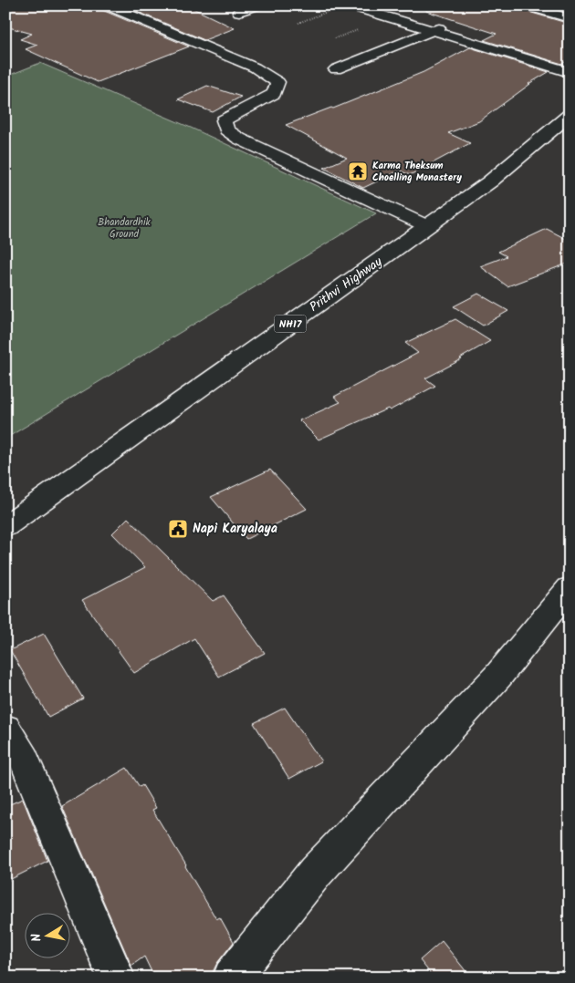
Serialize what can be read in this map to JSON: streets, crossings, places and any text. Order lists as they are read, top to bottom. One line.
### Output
{"streets":{"main road":["Prithvi Highway","NH17"]},"parks":["Bhandardhik Ground"],"places":{"temple":["Karma Theksum Choelling Monastery"],"public building":["Napi Karyalaya"]},"north":"left"}
